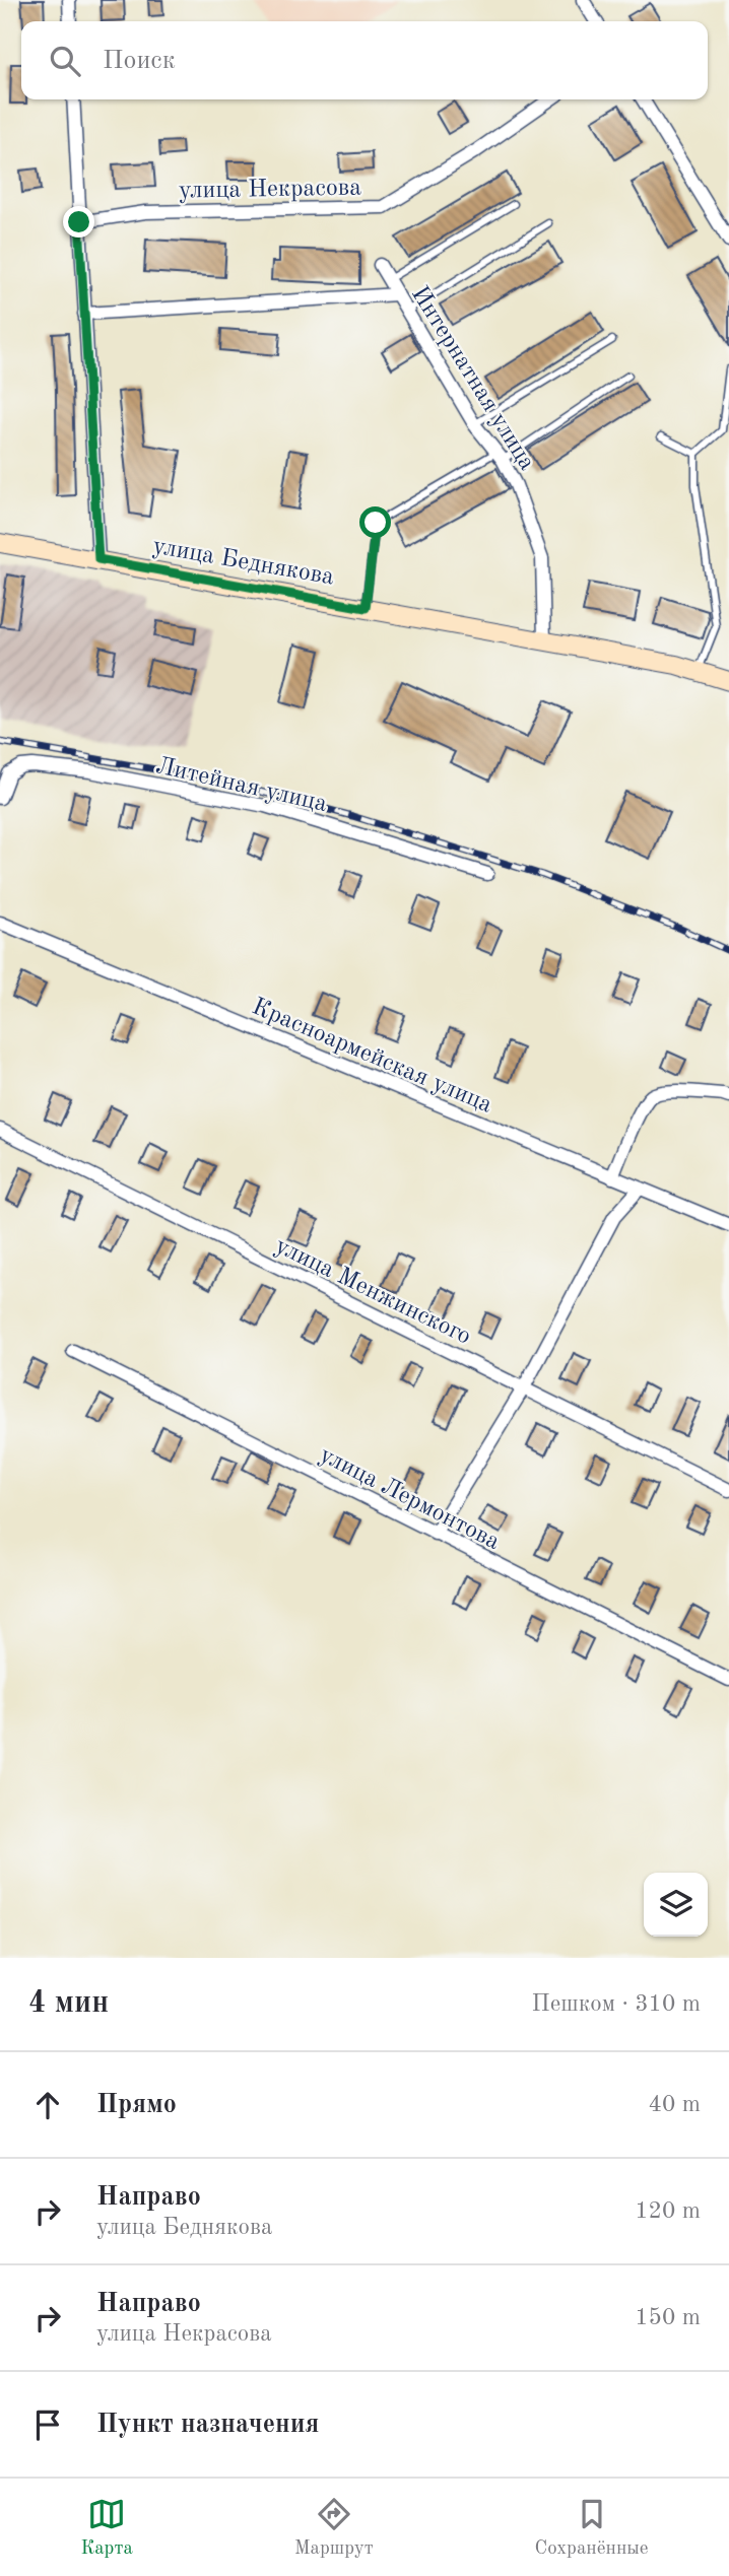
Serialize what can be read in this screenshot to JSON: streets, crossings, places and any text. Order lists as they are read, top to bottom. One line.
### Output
{"streets":{"street":["улица Некрасова","Интернатная улица","улица Беднякова","Литейная улица","Красноармейская улица","улица Менжинского","улица Лермонтова"]},"crossings":[["Интернатная улица","улица Беднякова"]],"page":{"search":"Поиск","heading":["4 мин","Пешком · 310 m"],"list":[["Прямо","40 m"],["Направо","улица Беднякова","120 m"],["Направо","улица Некрасова","150 m"],"Пункт назначения"],"nav":["Карта","Маршрут","Сохранённые"]}}
